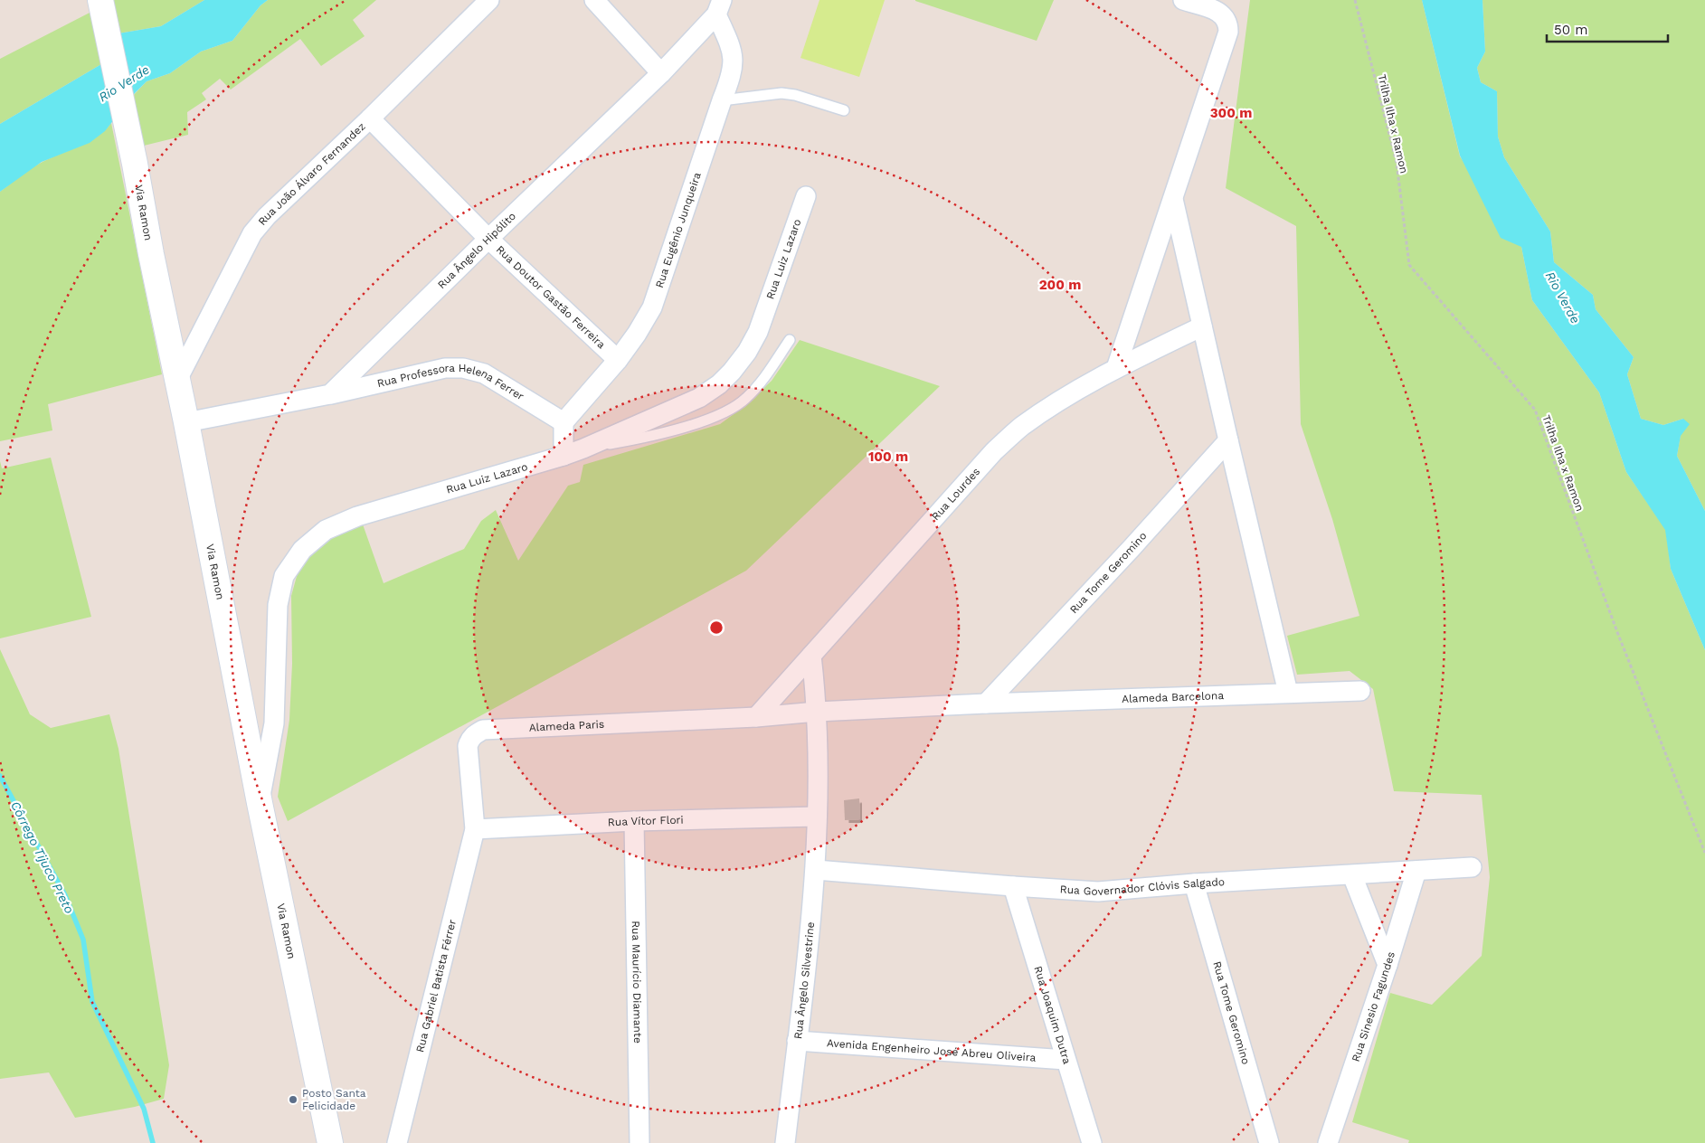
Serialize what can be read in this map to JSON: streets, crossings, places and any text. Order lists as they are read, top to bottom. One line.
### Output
{"streets":{"main road":["Via Ramon"],"street":["Rua João Álvaro Fernandez","Rua Eugênio Junqueira","Rua Ângelo Hipólito","Rua Luiz Lazaro","Rua Doutor Gastão Ferreira","Rua Professora Helena Ferrer","Rua Lourdes","Rua Tome Geromino","Alameda Barcelona","Alameda Paris","Rua Vítor Flori","Rua Governador Clóvis Salgado","Rua Ângelo Silvestrine","Rua Maurício Diamante","Rua Gabriel Batista Férrer","Rua Sinesio Fagundes","Rua Joaquim Dutra","Avenida Engenheiro José Abreu Oliveira"],"path":["Trilha Ilha x Ramon"]},"crossings":[["Rua João Álvaro Fernandez","Via Ramon"],["Rua João Álvaro Fernandez","Rua Doutor Gastão Ferreira"],["Via Ramon","Rua Luiz Lazaro"],["Rua Eugênio Junqueira","Rua Ângelo Hipólito"],["Rua Eugênio Junqueira","Rua Doutor Gastão Ferreira"],["Rua Eugênio Junqueira","Rua Professora Helena Ferrer"],["Rua Ângelo Hipólito","Rua Doutor Gastão Ferreira"],["Rua Ângelo Hipólito","Rua Professora Helena Ferrer"],["Rua Lourdes","Alameda Paris"],["Rua Lourdes","Rua Ângelo Silvestrine"],["Rua Tome Geromino","Alameda Barcelona"],["Rua Tome Geromino","Rua Governador Clóvis Salgado"],["Alameda Barcelona","Alameda Paris"],["Alameda Barcelona","Rua Ângelo Silvestrine"],["Alameda Paris","Rua Vítor Flori"],["Alameda Paris","Rua Ângelo Silvestrine"],["Alameda Paris","Rua Gabriel Batista Férrer"],["Rua Vítor Flori","Rua Ângelo Silvestrine"],["Rua Vítor Flori","Rua Maurício Diamante"],["Rua Vítor Flori","Rua Gabriel Batista Férrer"],["Rua Governador Clóvis Salgado","Rua Ângelo Silvestrine"],["Rua Governador Clóvis Salgado","Rua Sinesio Fagundes"],["Rua Governador Clóvis Salgado","Rua Joaquim Dutra"],["Rua Ângelo Silvestrine","Avenida Engenheiro José Abreu Oliveira"],["Rua Joaquim Dutra","Avenida Engenheiro José Abreu Oliveira"]],"water":["Rio Verde","Côrrego Tijuco Preto"],"places":["Posto Santa Felicidade"],"scale_bar":"50 m","rings":["300 m","200 m","100 m"]}
